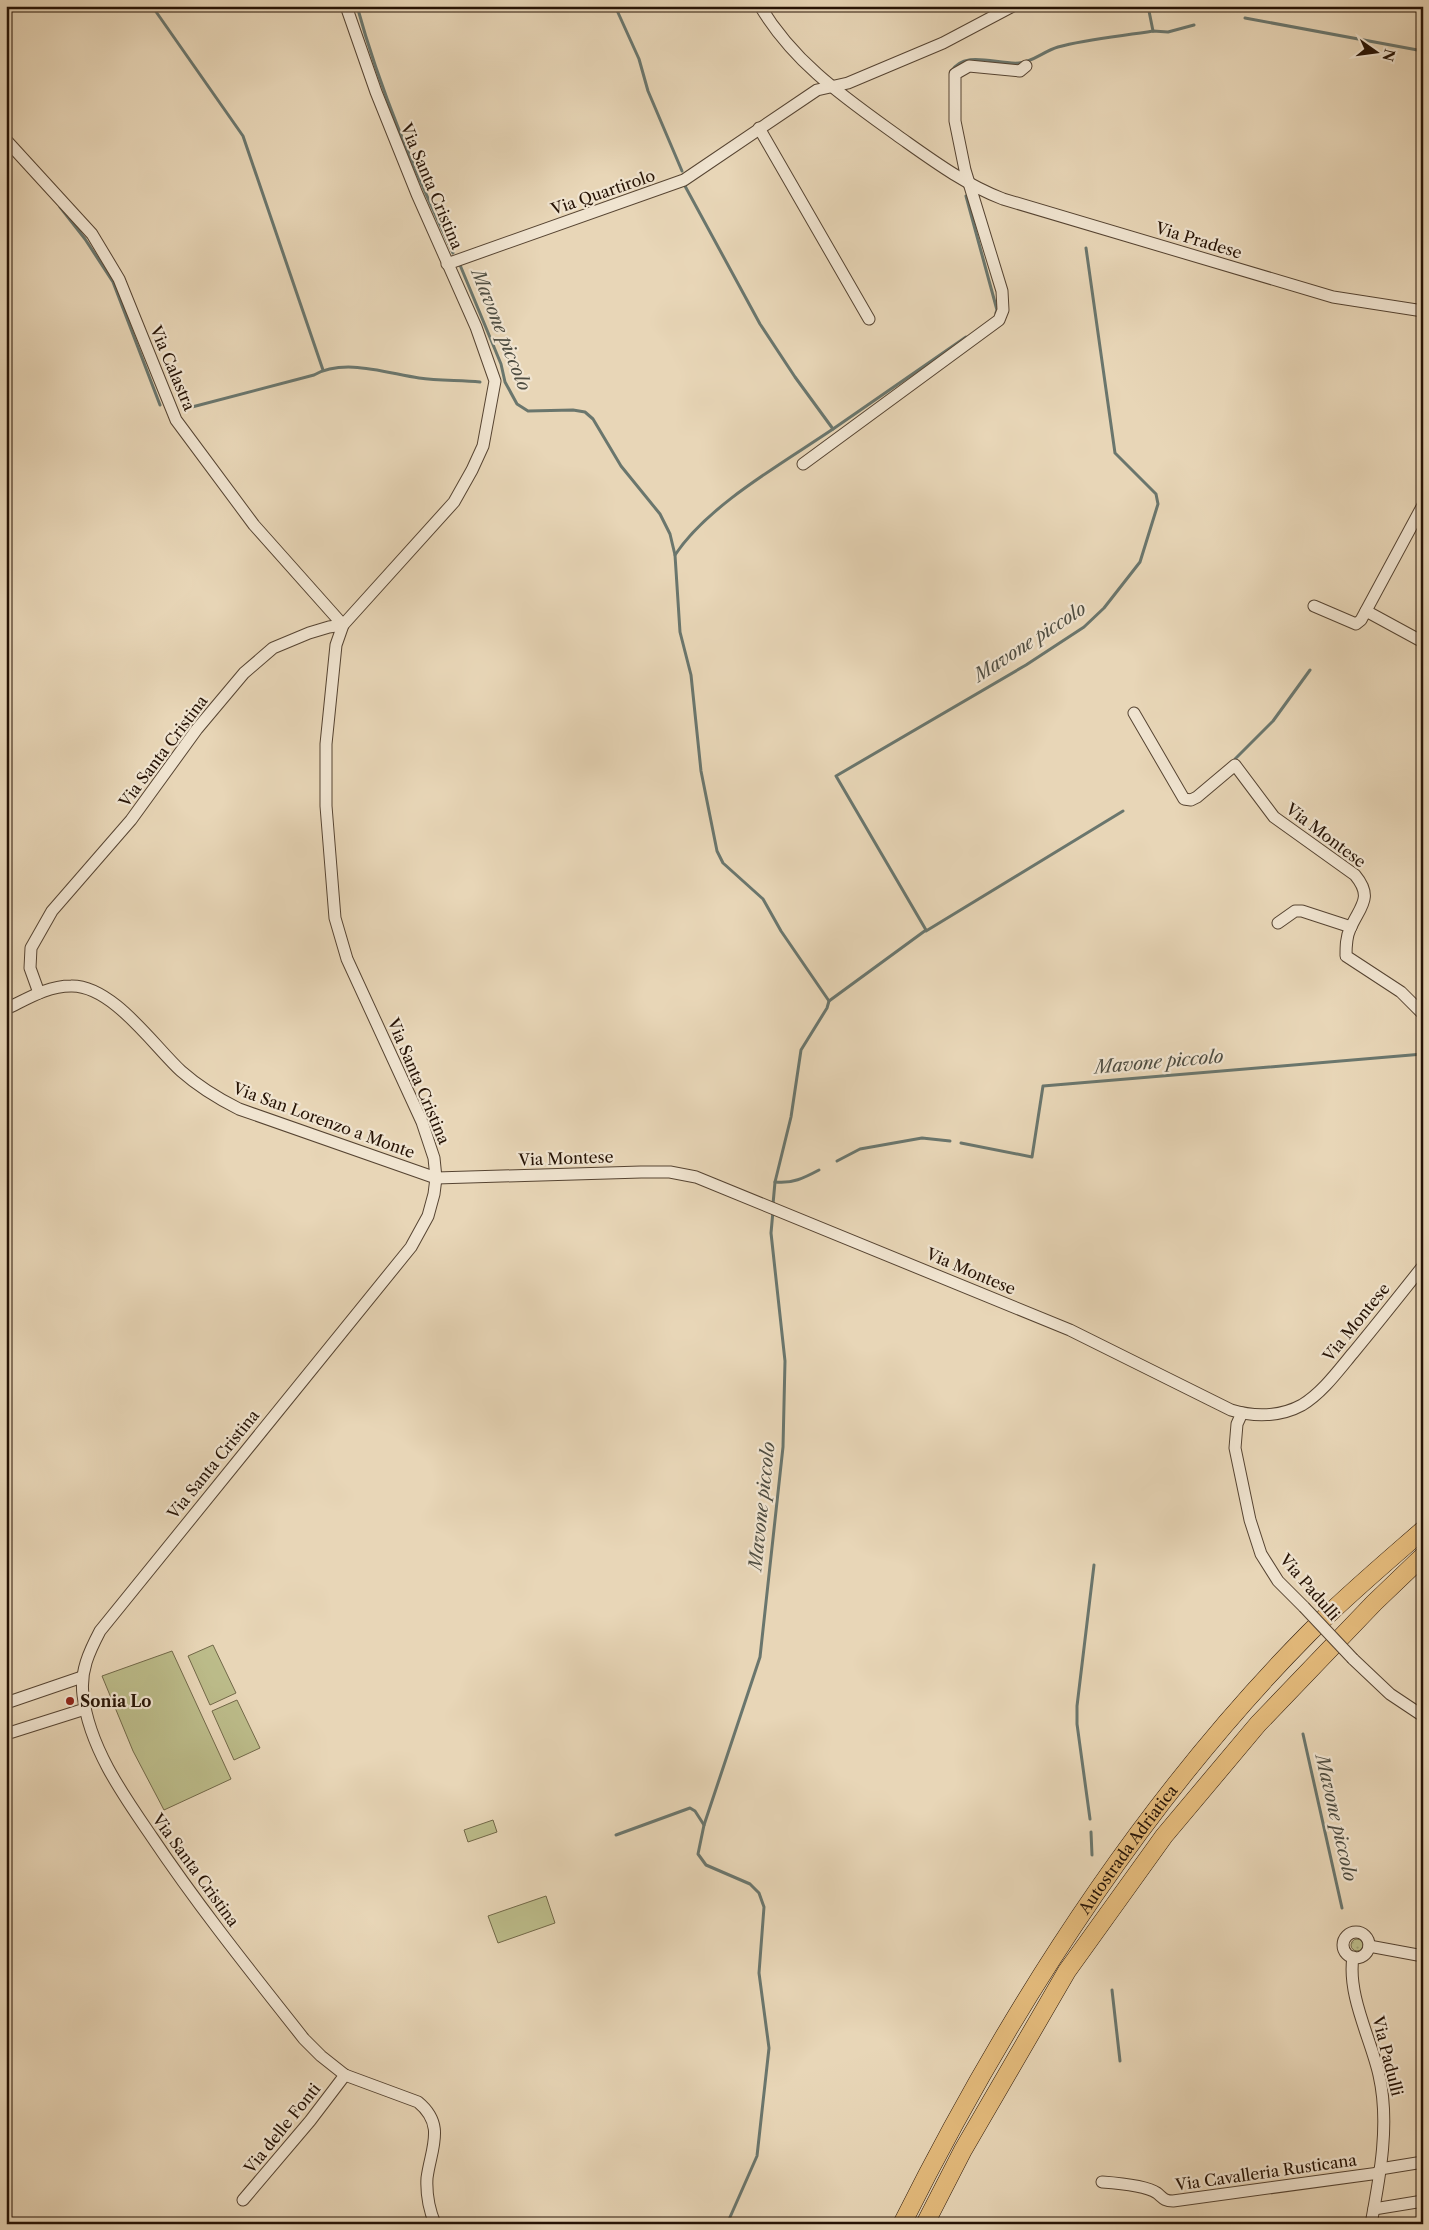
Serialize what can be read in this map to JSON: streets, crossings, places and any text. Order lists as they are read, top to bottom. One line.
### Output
{"streets":{"highway":["Autostrada Adriatica"],"street":["Via Santa Cristina","Via Quartirolo","Via Pradese","Via Calastra","Via Montese","Via San Lorenzo a Monte","Via Padulli","Via delle Fonti","Via Cavalleria Rusticana"]},"crossings":[["Via Santa Cristina","Via Quartirolo"],["Via Santa Cristina","Via Calastra"],["Via Santa Cristina","Via Montese"],["Via Santa Cristina","Via San Lorenzo a Monte"],["Via Santa Cristina","Via delle Fonti"],["Via Quartirolo","Via Pradese"],["Via Montese","Via San Lorenzo a Monte"],["Via Montese","Via Padulli"],["Via Padulli","Via Cavalleria Rusticana"]],"water":["Mavone piccolo"],"places":["Sonia Lo"],"north":"right"}
